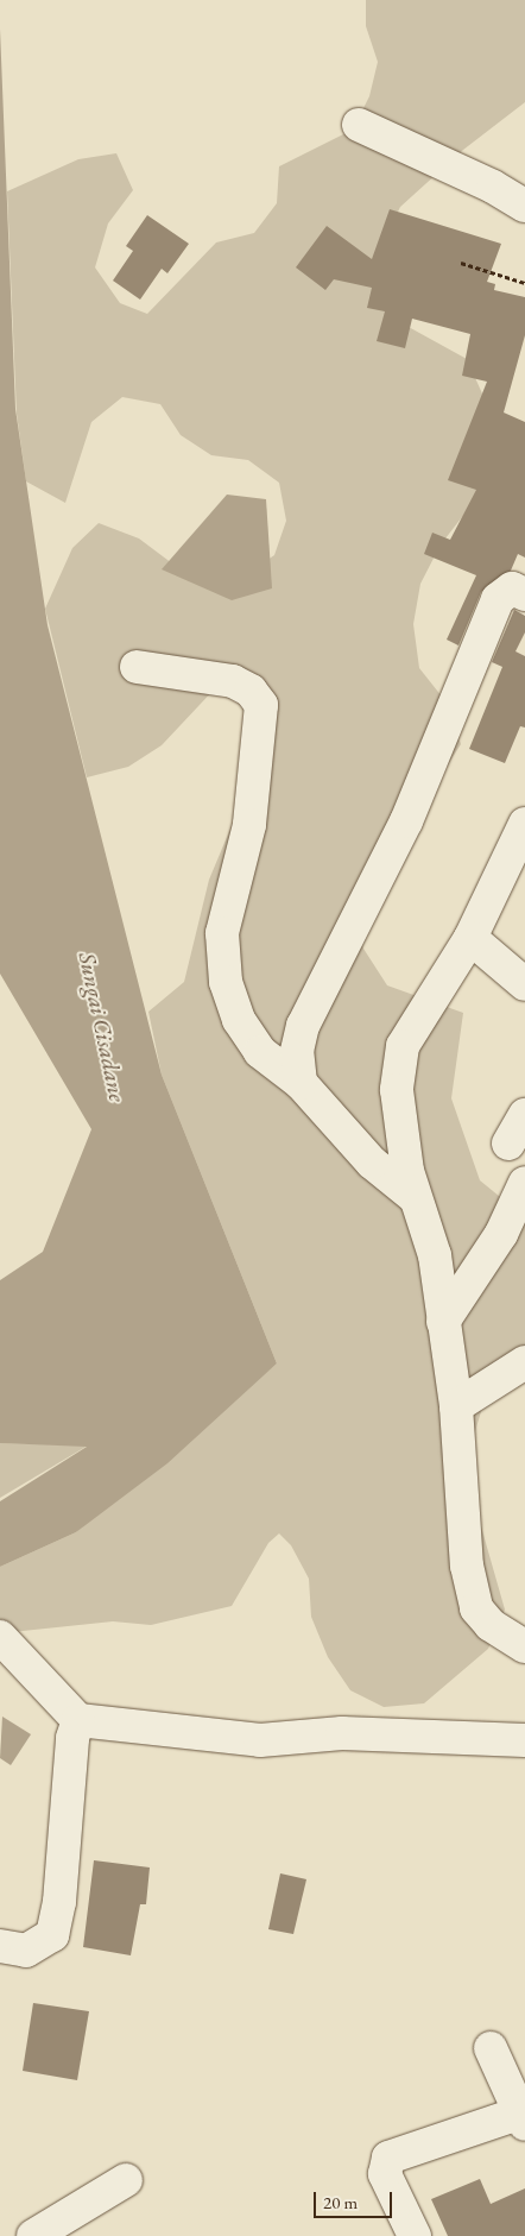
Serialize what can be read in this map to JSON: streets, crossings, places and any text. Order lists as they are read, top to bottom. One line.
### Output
{"water":["Sungai Cisadane"],"scale_bar":"20 m"}
